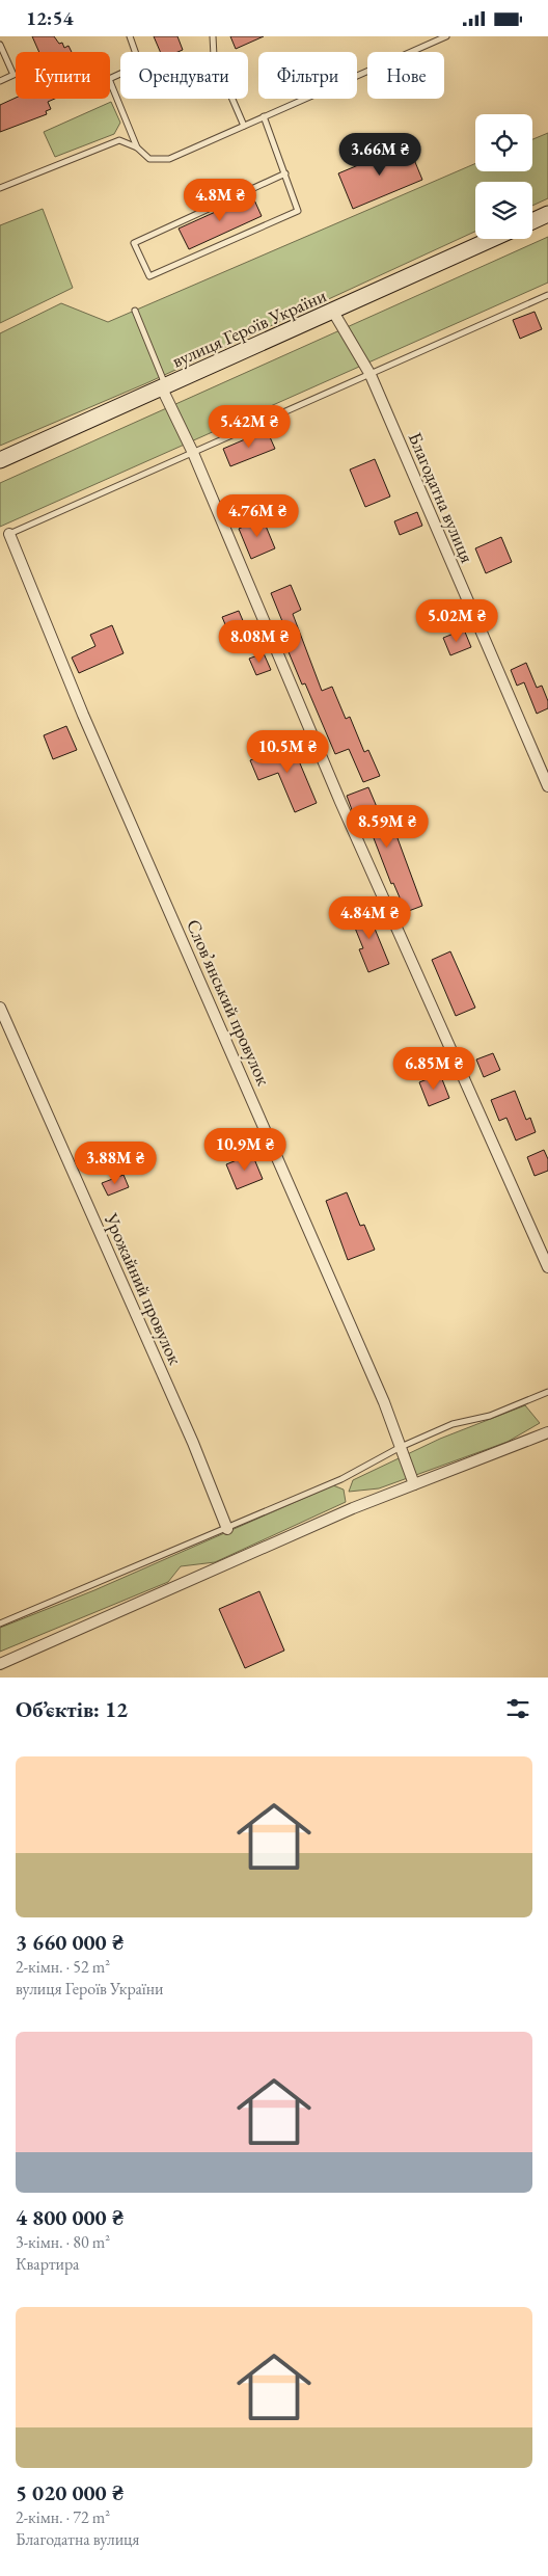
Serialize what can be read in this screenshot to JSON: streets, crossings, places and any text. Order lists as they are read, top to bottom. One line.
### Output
{"streets":{"main road":["вулиця Героїв України"],"street":["Благодатна вулиця","Словʼянський провулок","Урожайний провулок"]},"crossings":[["вулиця Героїв України","Благодатна вулиця"]],"page":{"status":"12:54","chip":["Купити","Орендувати","Фільтри","Нове"],"price":["3.66M ₴","4.8M ₴","5.42M ₴","4.76M ₴","5.02M ₴","8.08M ₴","10.5M ₴","8.59M ₴","4.84M ₴","6.85M ₴","10.9M ₴","3.88M ₴"],"heading":"Об’єктів: 12","list":[{"name":"3 660 000 ₴","note":"2-кімн. · 52 m² · вулиця Героїв України"},{"name":"4 800 000 ₴","note":"3-кімн. · 80 m² · Квартира"},{"name":"5 020 000 ₴","note":"2-кімн. · 72 m² · Благодатна вулиця"}]}}
